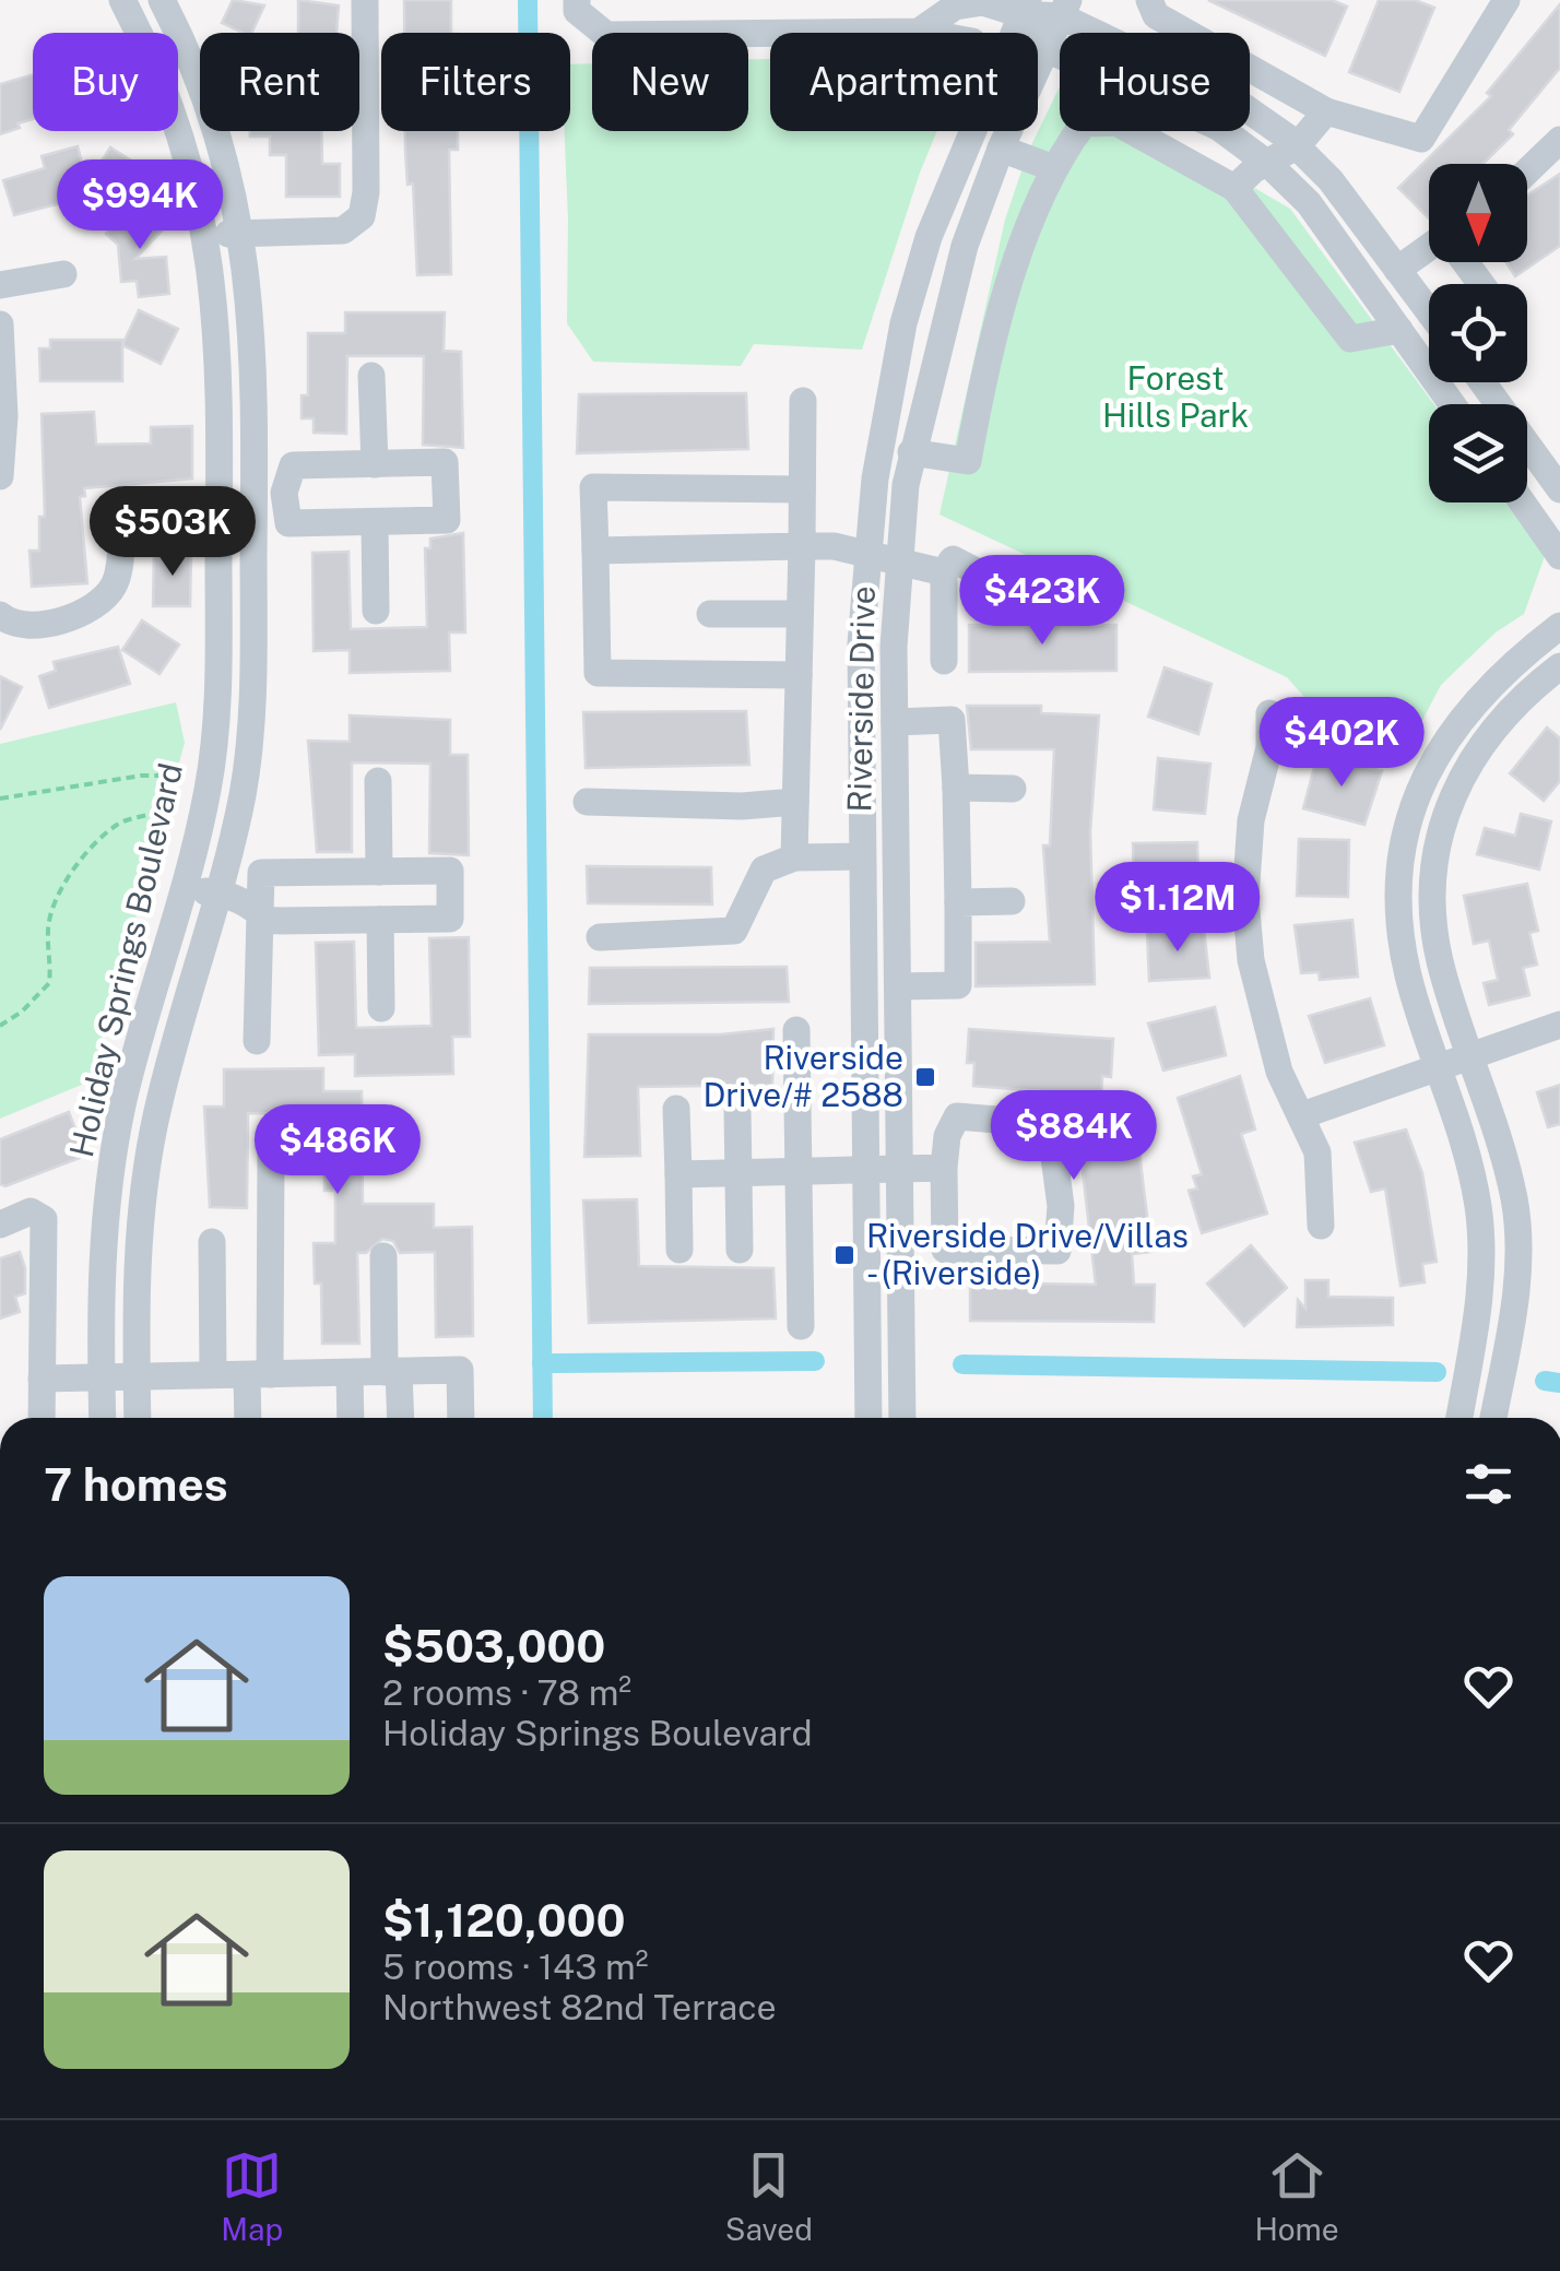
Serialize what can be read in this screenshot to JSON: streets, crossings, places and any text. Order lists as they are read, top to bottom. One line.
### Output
{"streets":{"street":["Riverside Drive","Holiday Springs Boulevard"]},"parks":["Forest Hills Park"],"places":{"transit":["Riverside Drive/# 2588","Riverside Drive/Villas - (Riverside)"]},"north":"bottom","page":{"chip":["Buy","Rent","Filters","New","Apartment","House"],"price":["$994K","$503K","$423K","$402K","$1.12M","$884K","$486K"],"heading":"7 homes","list":[{"name":"$503,000","note":"2 rooms · 78 m² · Holiday Springs Boulevard"},{"name":"$1,120,000","note":"5 rooms · 143 m² · Northwest 82nd Terrace"}],"tabs":["Map","Saved","Home"]}}
